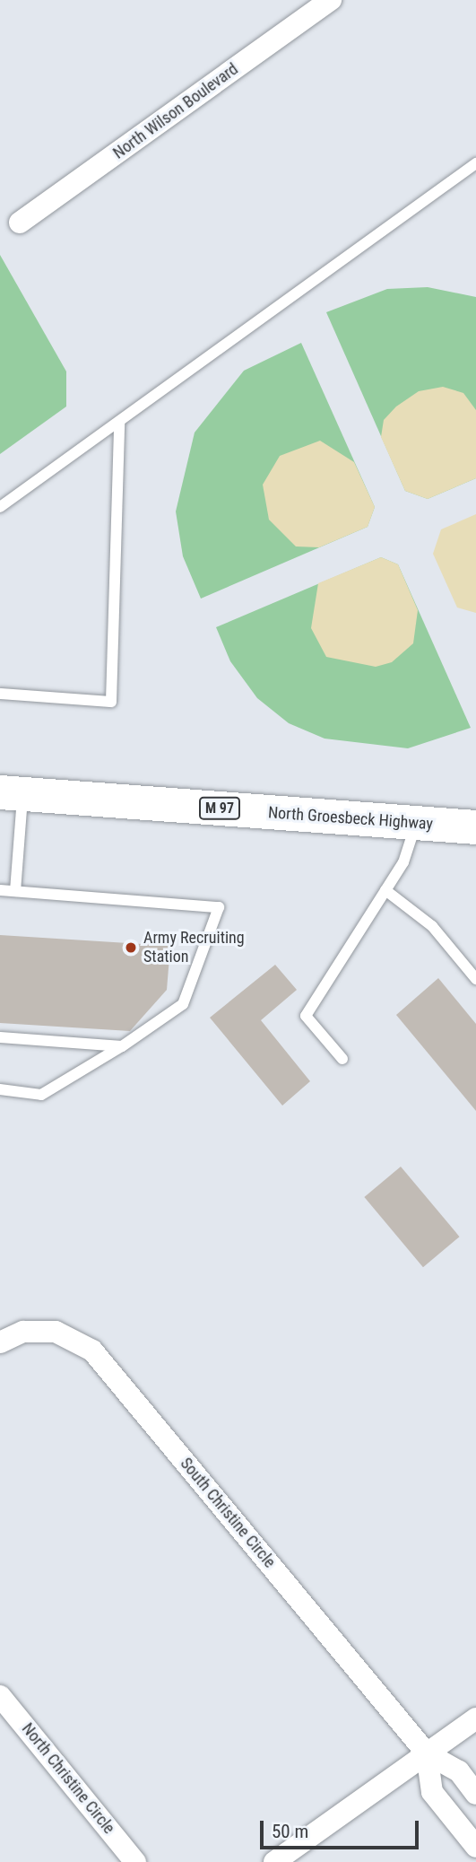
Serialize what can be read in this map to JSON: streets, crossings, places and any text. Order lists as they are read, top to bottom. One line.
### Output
{"streets":{"main road":["M 97","North Groesbeck Highway"],"street":["North Wilson Boulevard","South Christine Circle","North Christine Circle"]},"places":["Army Recruiting Station"],"scale_bar":"50 m"}
